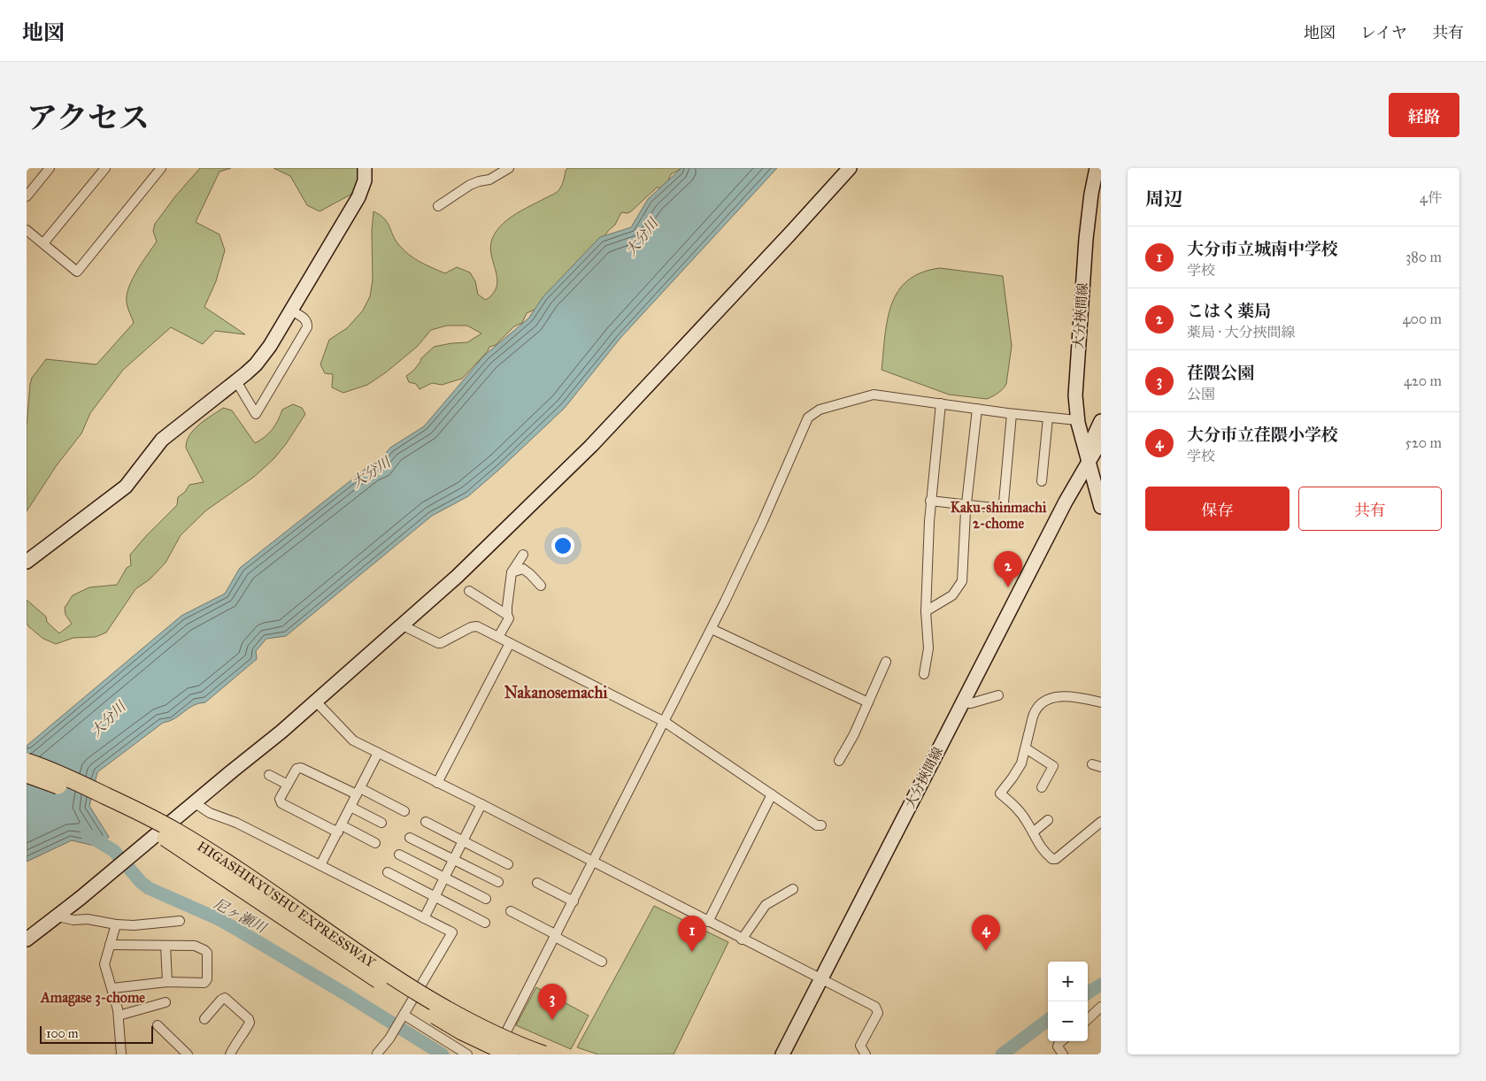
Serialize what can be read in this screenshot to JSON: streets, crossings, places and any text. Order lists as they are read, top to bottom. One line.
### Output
{"streets":{"highway":["HIGASHIKYUSHU EXPRESSWAY"],"street":["大分挾間線"]},"districts":["Kaku-shinmachi 2-chome","Nakanosemachi","Amagase 3-chome"],"water":["大分川","尼ヶ瀬川"],"scale_bar":"100 m","page":{"header":"地図","nav":["地図","レイヤ","共有"],"title":"アクセス","buttons":["経路",["保存","共有"]],"heading":["周辺","4件"],"list":[{"mark":"1","name":"大分市立城南中学校","note":"学校","value":"380 m"},{"mark":"2","name":"こはく薬局","note":"薬局 · 大分挾間線","value":"400 m"},{"mark":"3","name":"荏隈公園","note":"公園","value":"420 m"},{"mark":"4","name":"大分市立荏隈小学校","note":"学校","value":"520 m"}],"pins":["2","4","1","3"],"map_buttons":["+","−"],"scale":"100 m"}}
